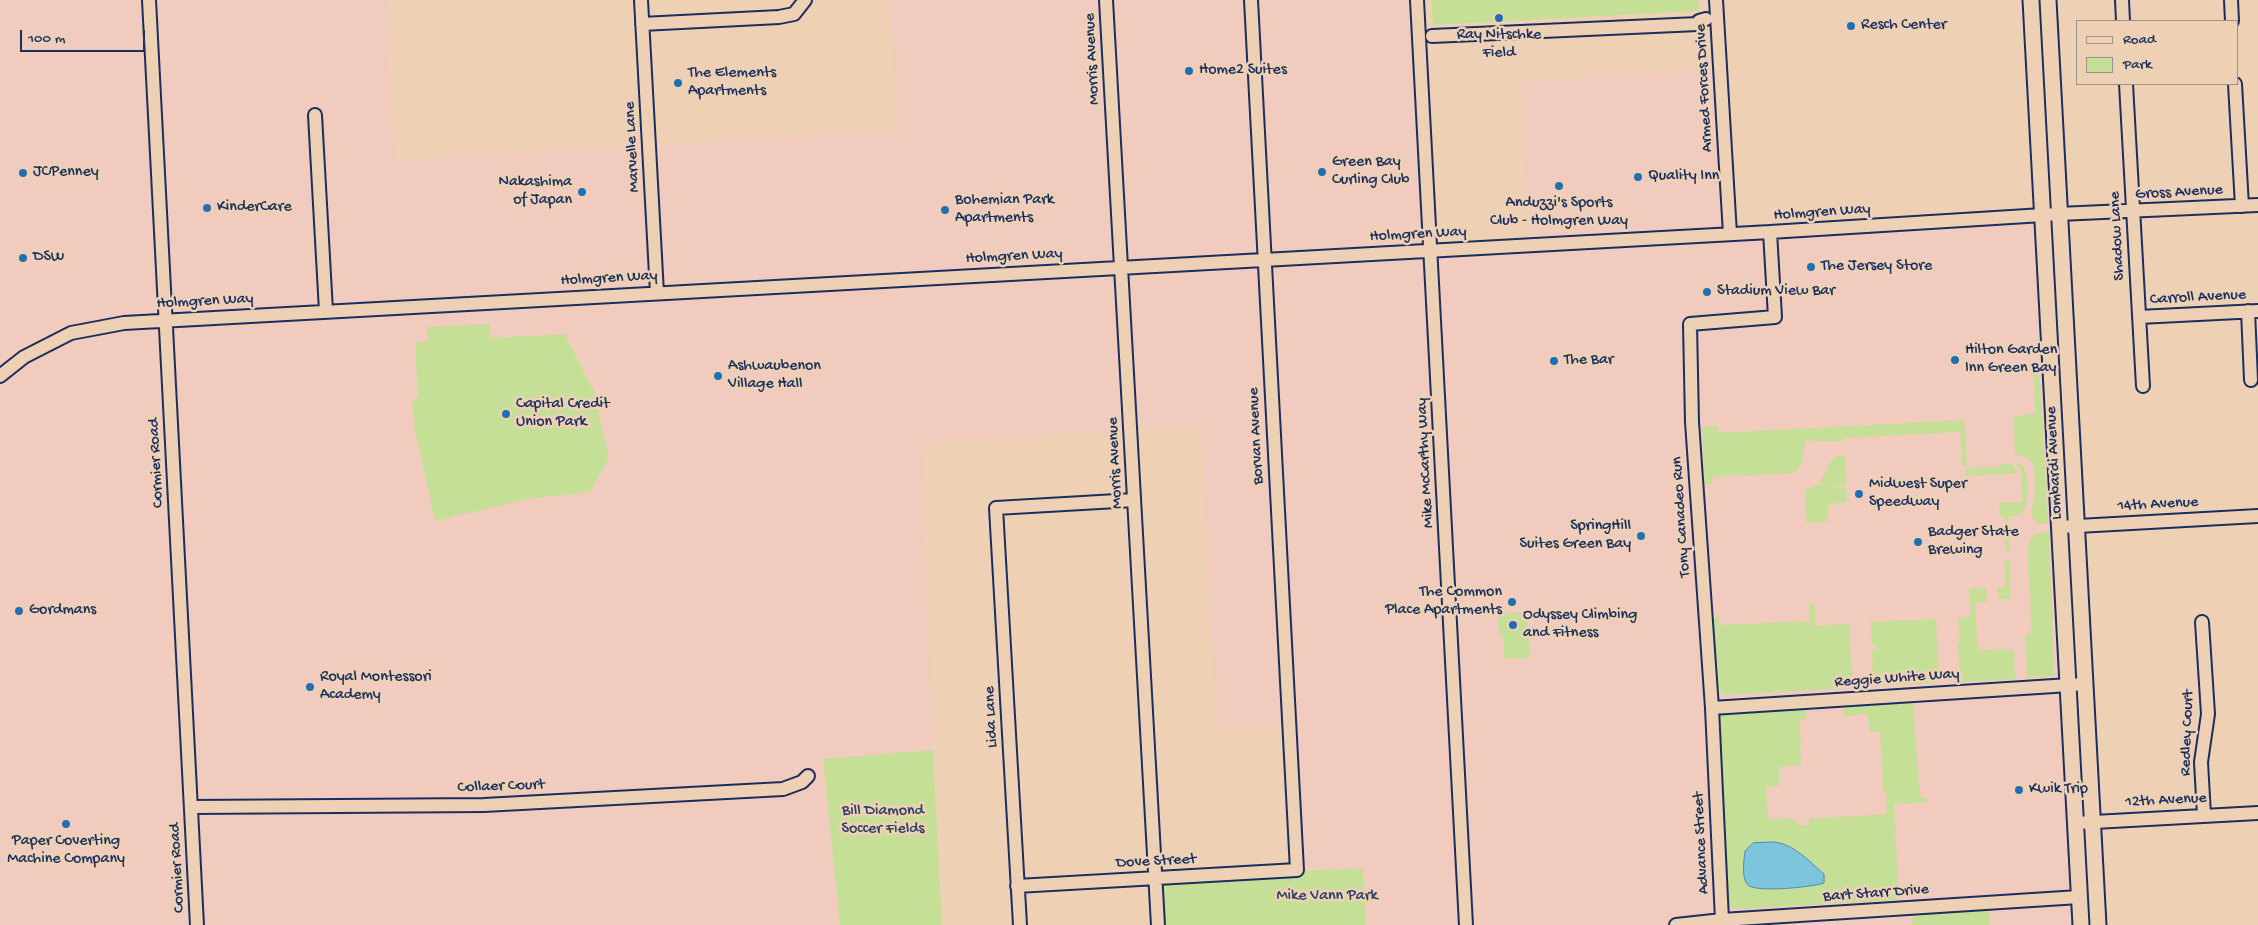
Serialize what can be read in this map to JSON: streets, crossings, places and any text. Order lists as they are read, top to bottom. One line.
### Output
{"streets":{"main road":["Lombardi Avenue"],"street":["Morris Avenue","Armed Forces Drive","Marvelle Lane","Gross Avenue","Holmgren Way","Shadow Lane","Carroll Avenue","Borvan Avenue","Cormier Road","Mike McCarthy Way","14th Avenue","Tony Canadeo Run","Reggie White Way","Lida Lane","Redley Court","Collaer Court","12th Avenue","Advance Street","Dove Street","Bart Starr Drive"]},"crossings":[["Morris Avenue","Holmgren Way"],["Morris Avenue","Lida Lane"],["Morris Avenue","Dove Street"],["Armed Forces Drive","Holmgren Way"],["Marvelle Lane","Holmgren Way"],["Gross Avenue","Holmgren Way"],["Gross Avenue","Shadow Lane"],["Gross Avenue","Lombardi Avenue"],["Holmgren Way","Borvan Avenue"],["Holmgren Way","Cormier Road"],["Holmgren Way","Mike McCarthy Way"],["Holmgren Way","Lombardi Avenue"],["Holmgren Way","Tony Canadeo Run"],["Shadow Lane","Carroll Avenue"],["Borvan Avenue","Dove Street"],["Cormier Road","Collaer Court"],["Lombardi Avenue","14th Avenue"],["Lombardi Avenue","Reggie White Way"],["Lombardi Avenue","12th Avenue"],["Lombardi Avenue","Bart Starr Drive"],["Tony Canadeo Run","Reggie White Way"],["Tony Canadeo Run","Advance Street"],["Lida Lane","Dove Street"],["Redley Court","12th Avenue"],["Advance Street","Bart Starr Drive"]],"parks":["Bill Diamond Soccer Fields","Mike Vann Park"],"places":["Ray Nitschke Field","Resch Center","Home2 Suites","The Elements Apartments","Green Bay Curling Club","JCPenney","Quality Inn","Anduzzi's Sports Club - Holmgren Way","Nakashima of Japan","KinderCare","Bohemian Park Apartments","DSW","The Jersey Store","Stadium View Bar","Hilton Garden Inn Green Bay","The Bar","Ashwaubenon Village Hall","Capital Credit Union Park","Midwest Super Speedway","SpringHill Suites Green Bay","Badger State Brewing","The Common Place Apartments","Gordmans","Odyssey Climbing and Fitness","Royal Montessori Academy","Kwik Trip","Paper Coverting Machine Company"],"legend":["Road","Park"],"scale_bar":"100 m"}
